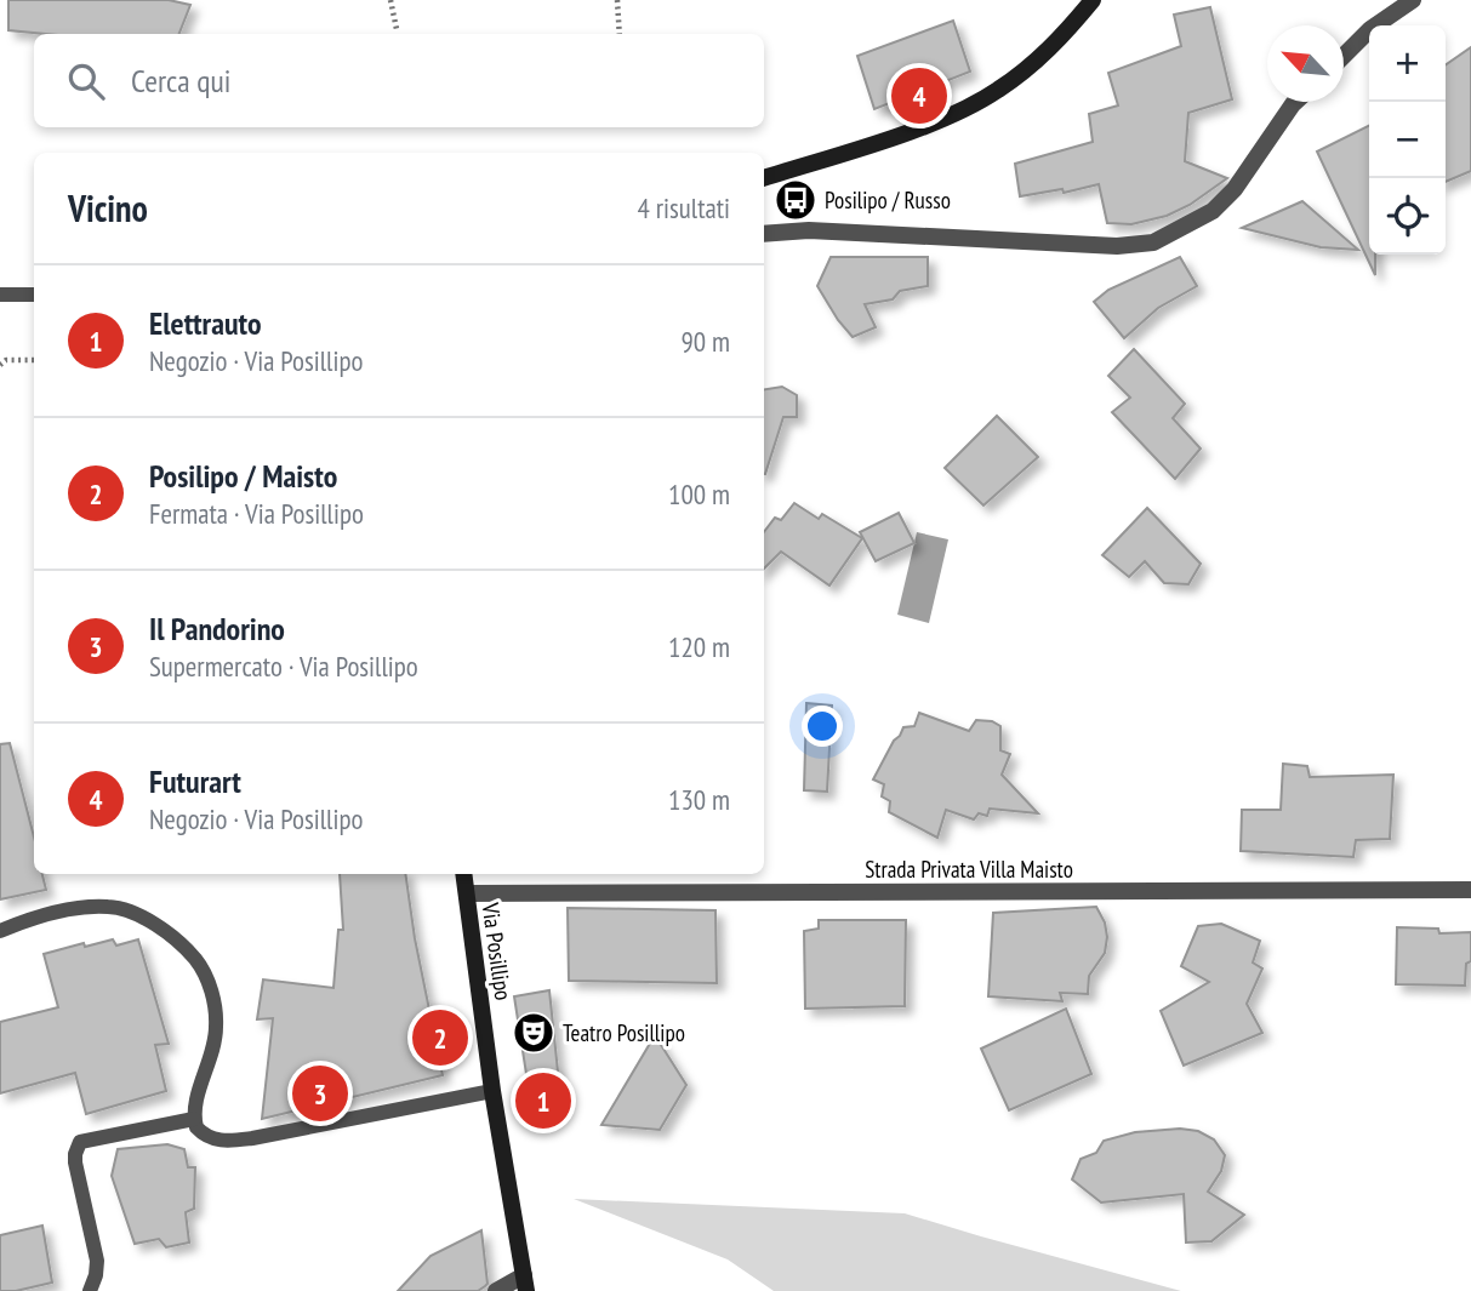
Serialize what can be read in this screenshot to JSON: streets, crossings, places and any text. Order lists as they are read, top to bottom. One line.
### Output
{"streets":{"street":["Strada Privata Villa Maisto","Via Posillipo"]},"crossings":[["Strada Privata Villa Maisto","Via Posillipo"]],"places":{"bus stop":["Posilipo / Russo"],"theatre":["Teatro Posillipo"]},"north":"top left","page":{"map_buttons":["+","−"],"search":"Cerca qui","pins":["4","2","3","1"],"heading":["Vicino","4 risultati"],"list":[{"mark":"1","name":"Elettrauto","note":"Negozio · Via Posillipo","value":"90 m"},{"mark":"2","name":"Posilipo / Maisto","note":"Fermata · Via Posillipo","value":"100 m"},{"mark":"3","name":"Il Pandorino","note":"Supermercato · Via Posillipo","value":"120 m"},{"mark":"4","name":"Futurart","note":"Negozio · Via Posillipo","value":"130 m"}]}}
